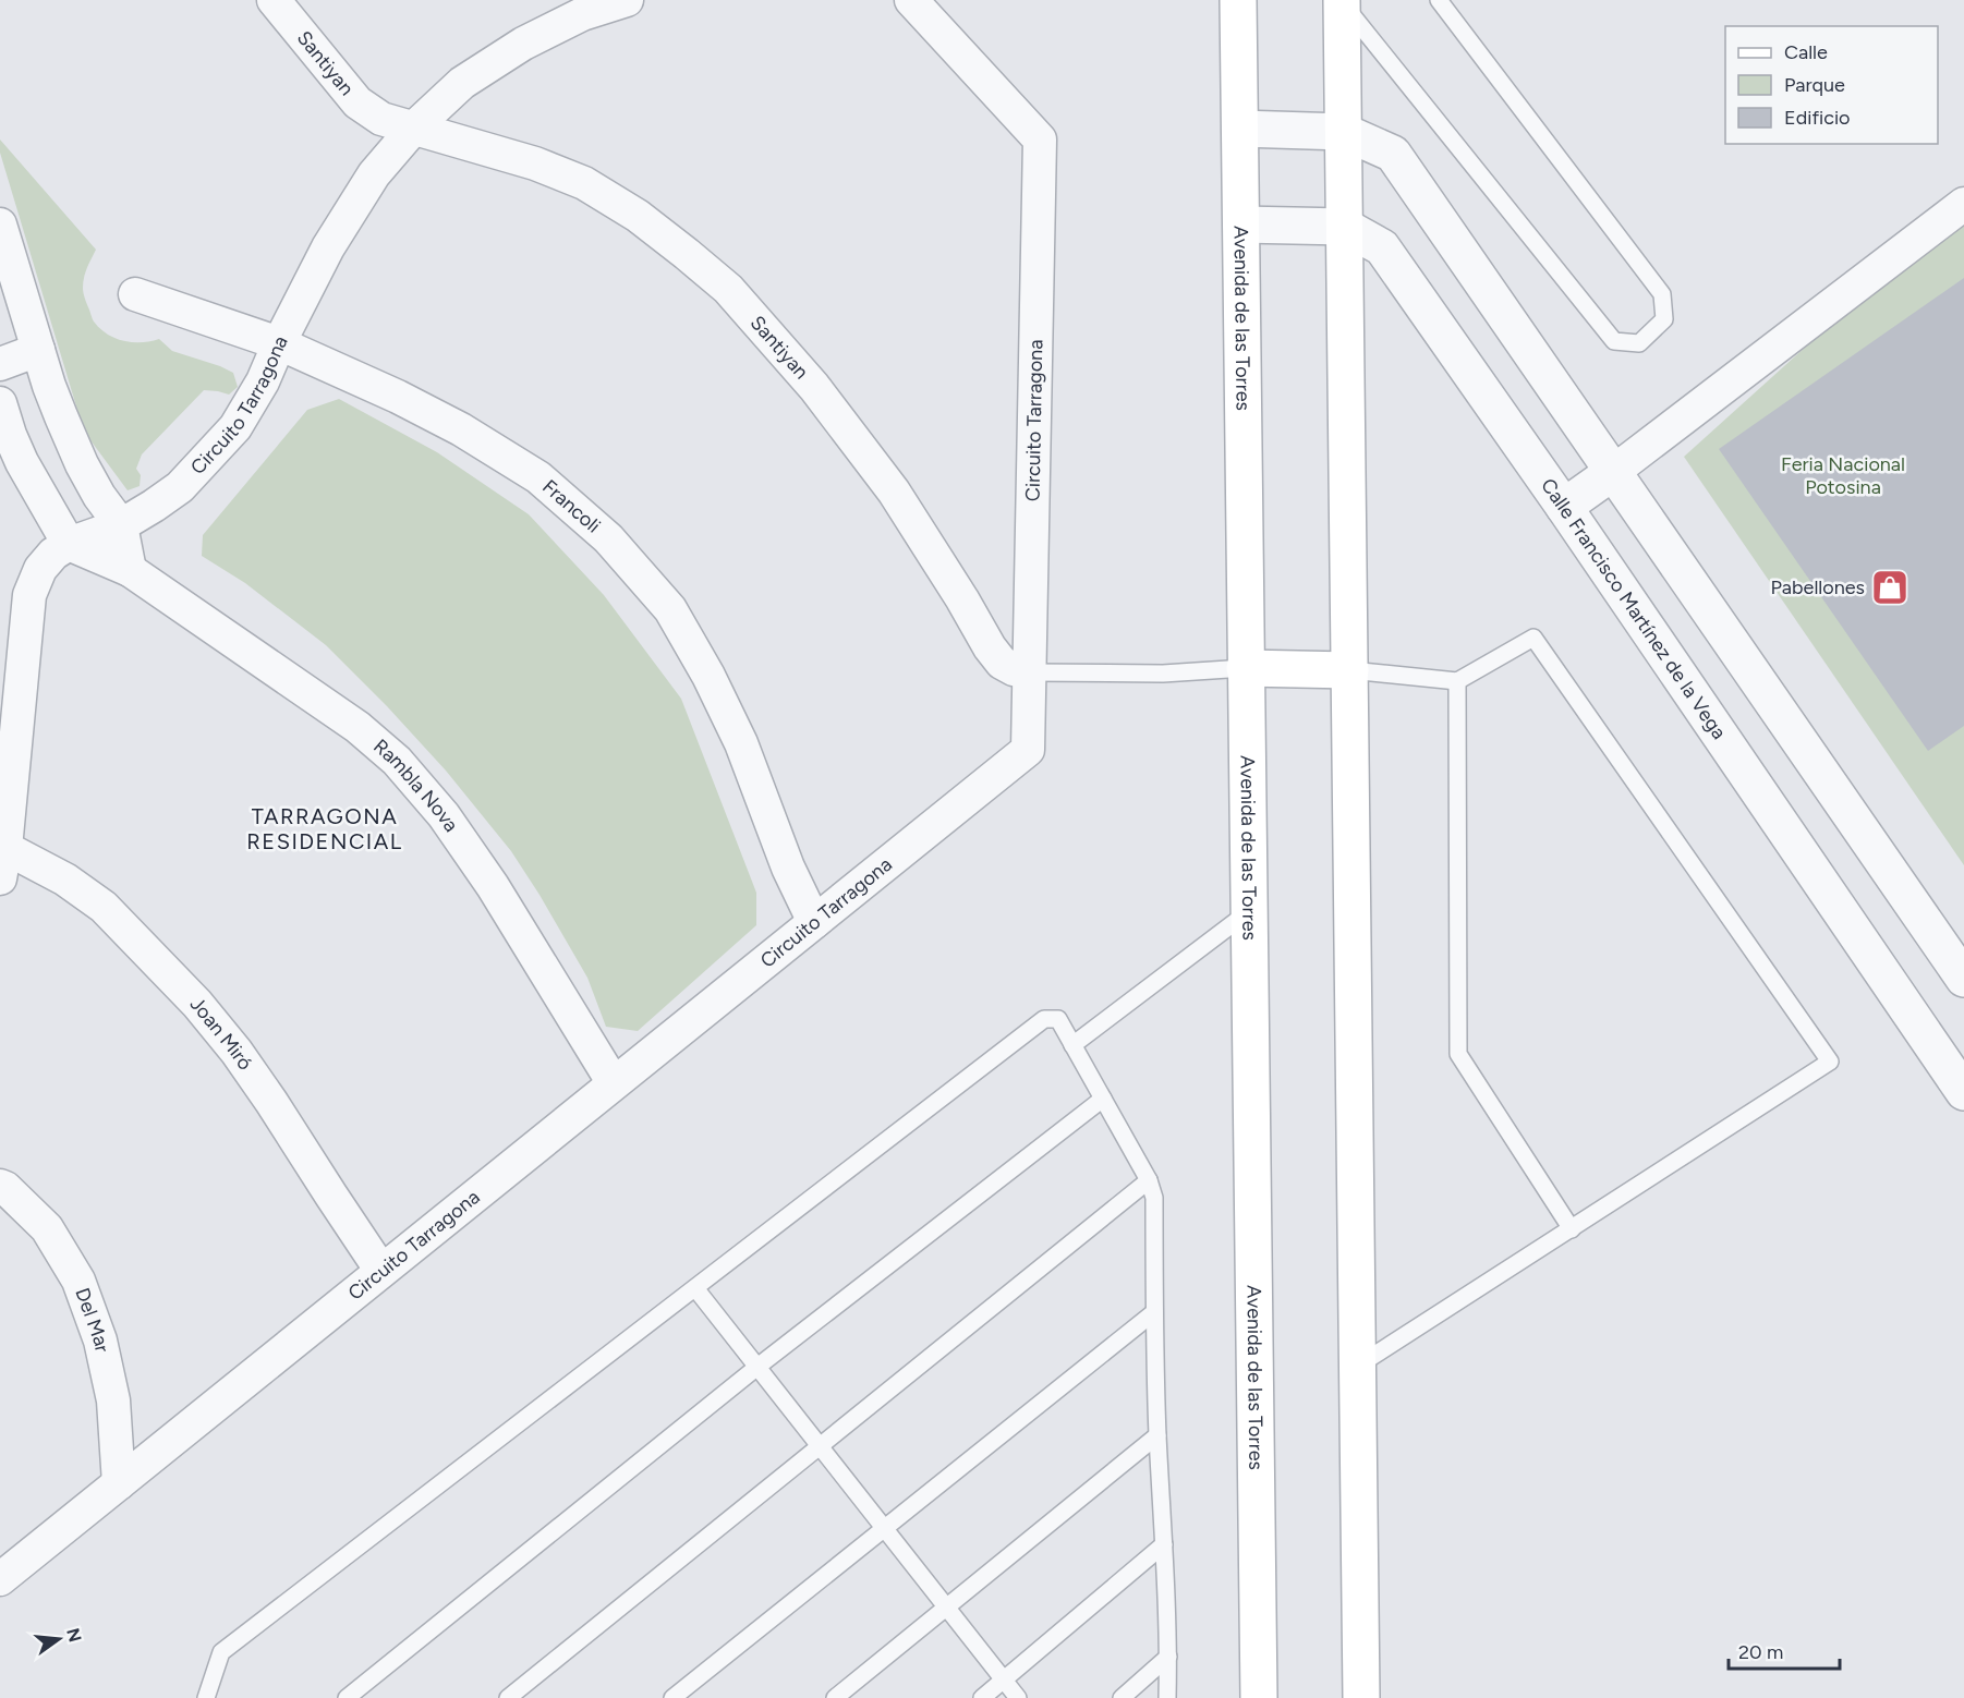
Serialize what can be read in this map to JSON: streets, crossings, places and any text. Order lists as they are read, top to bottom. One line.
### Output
{"streets":{"main road":["Avenida de las Torres"],"street":["Santiyan","Circuito Tarragona","Francoli","Calle Francisco Martínez de la Vega","Rambla Nova","Joan Miró","Del Mar"]},"crossings":[["Santiyan","Avenida de las Torres"],["Santiyan","Circuito Tarragona"],["Avenida de las Torres","Calle Francisco Martínez de la Vega"],["Circuito Tarragona","Francoli"],["Circuito Tarragona","Rambla Nova"],["Circuito Tarragona","Joan Miró"],["Circuito Tarragona","Del Mar"]],"districts":["TARRAGONA RESIDENCIAL"],"parks":["Feria Nacional Potosina"],"places":{"shop":["Pabellones"]},"legend":["Calle","Parque","Edificio"],"scale_bar":"20 m","north":"right"}
